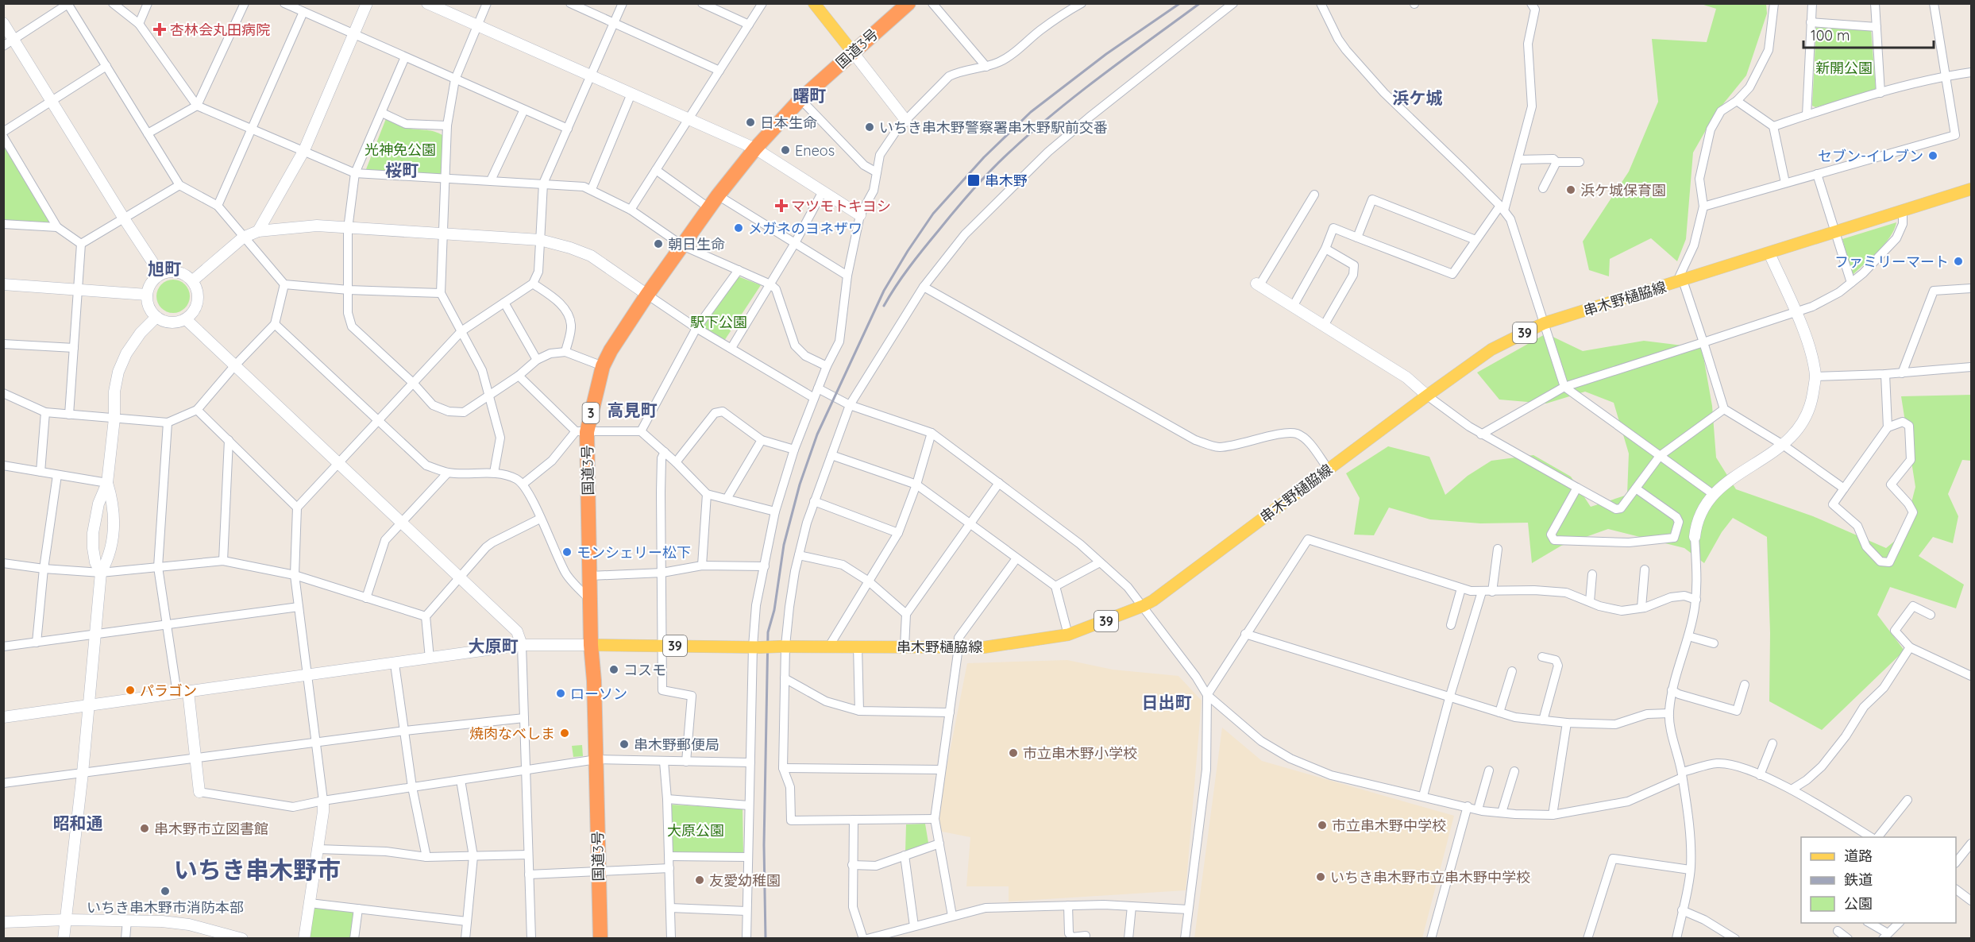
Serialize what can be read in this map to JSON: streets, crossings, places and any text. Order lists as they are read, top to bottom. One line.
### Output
{"streets":{"highway":["国道3号","3"],"main road":["串木野樋脇線","39"]},"crossings":[["国道3号","串木野樋脇線"]],"districts":["曙町","浜ケ城","桜町","旭町","高見町","大原町","日出町","昭和通","いちき串木野市"],"parks":["新開公園","光神免公園","駅下公園","大原公園"],"places":{"health":["杏林会丸田病院","マツモトキヨシ"],"other":["日本生命","いちき串木野警察署串木野駅前交番","Eneos","セブン-イレブン","浜ケ城保育園","メガネのヨネザワ","朝日生命","ファミリーマート","モンシェリー松下","コスモ","パラゴン","ローソン","焼肉なべしま","串木野郵便局","市立串木野小学校","市立串木野中学校","串木野市立図書館","いちき串木野市立串木野中学校","友愛幼稚園","いちき串木野市消防本部"],"transit":["串木野"]},"legend":["道路","鉄道","公園"],"scale_bar":"100 m"}
